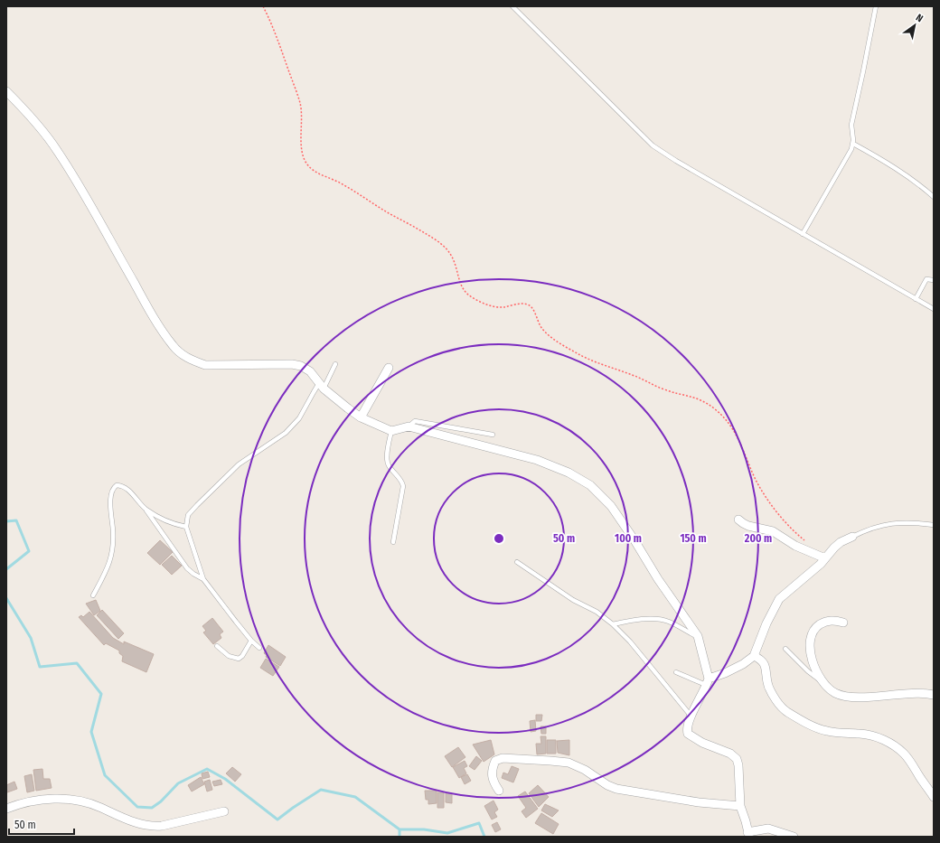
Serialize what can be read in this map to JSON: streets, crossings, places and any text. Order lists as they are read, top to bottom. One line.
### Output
{"scale_bar":"50 m","north":"top right","rings":["50 m","100 m","150 m","200 m"]}
